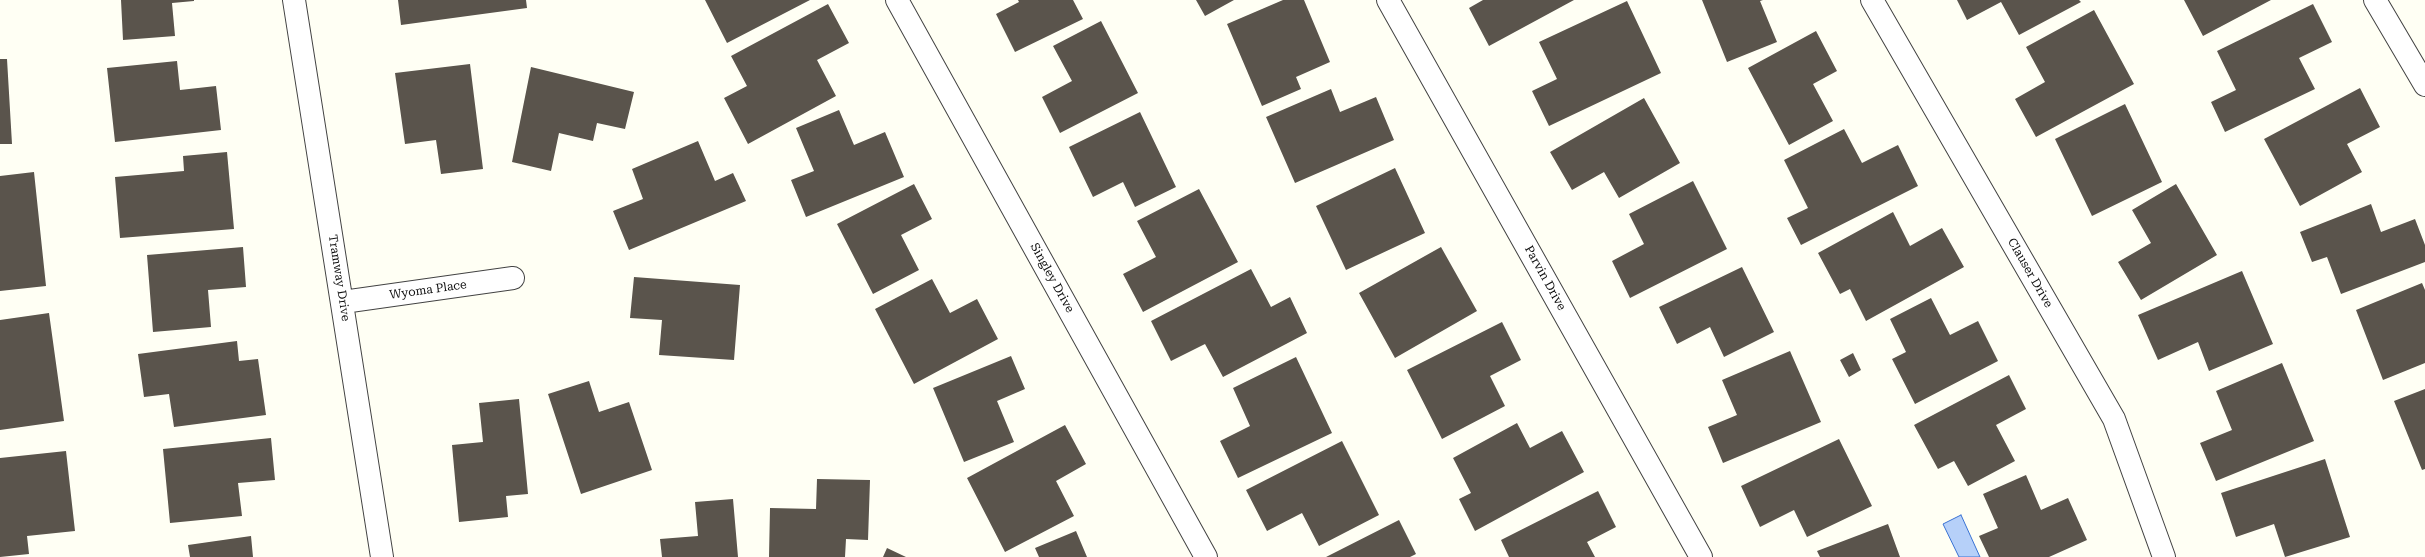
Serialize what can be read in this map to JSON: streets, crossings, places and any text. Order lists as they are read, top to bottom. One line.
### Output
{"streets":{"street":["Clauser Drive","Tramway Drive","Singley Drive","Parvin Drive","Wyoma Place"]},"crossings":[["Tramway Drive","Wyoma Place"]]}
